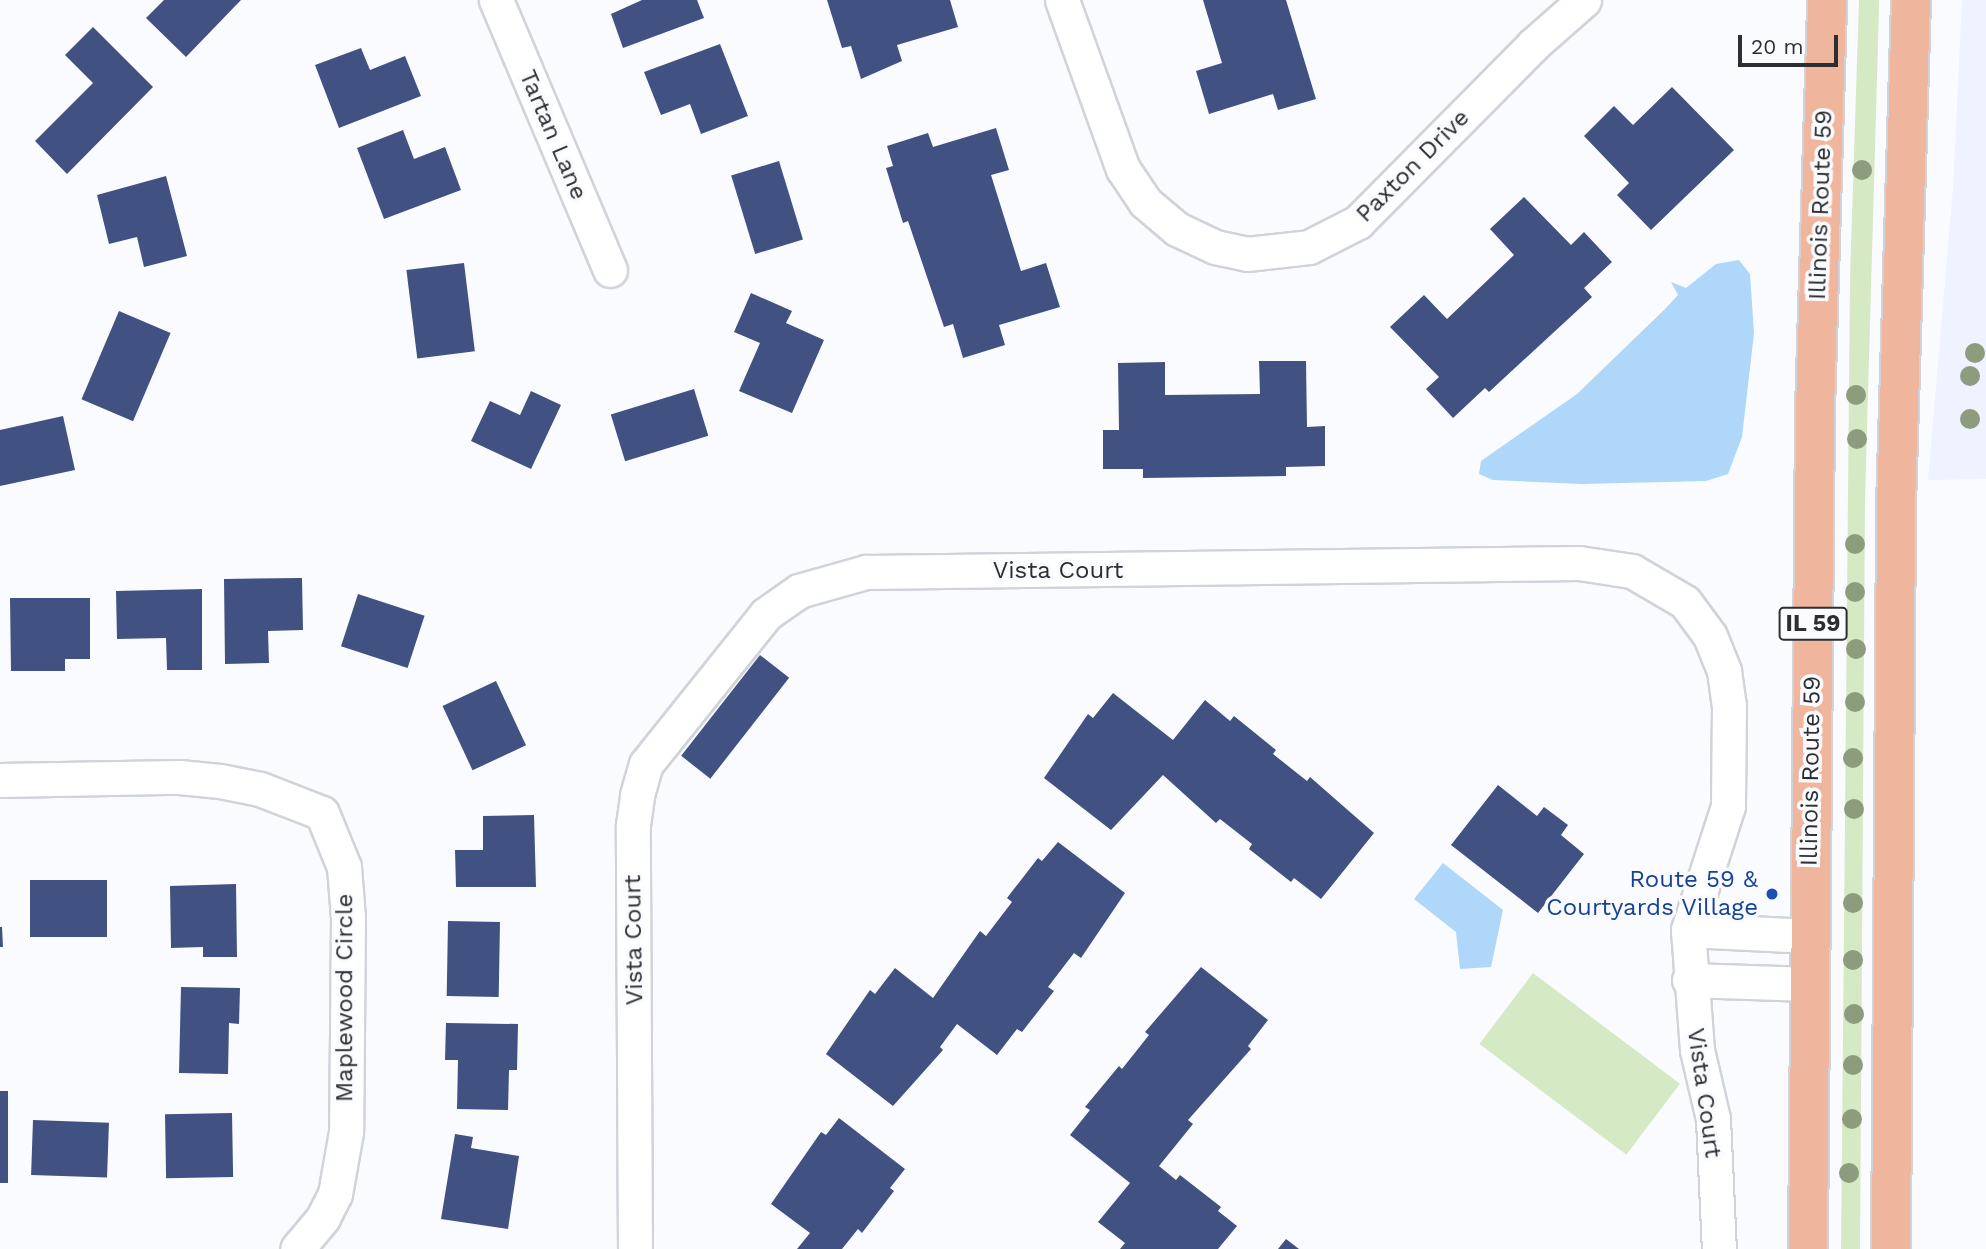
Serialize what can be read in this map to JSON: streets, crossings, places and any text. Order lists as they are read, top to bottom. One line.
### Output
{"streets":{"main road":["Illinois Route 59","IL 59"],"street":["Tartan Lane","Paxton Drive","Vista Court","Maplewood Circle"]},"places":["Route 59 & Courtyards Village"],"scale_bar":"20 m"}
